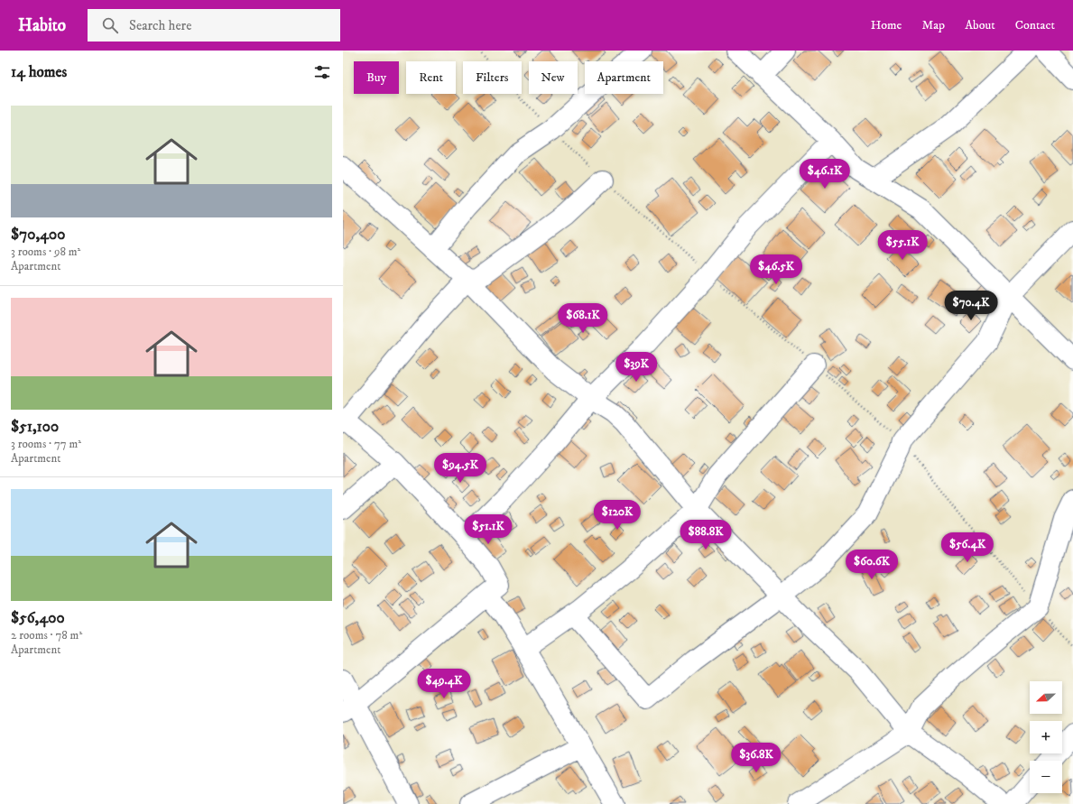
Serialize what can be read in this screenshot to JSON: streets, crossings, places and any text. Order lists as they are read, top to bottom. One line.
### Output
{"north":"left","page":{"header":"Habito","search":"Search here","nav":["Home","Map","About","Contact"],"heading":"14 homes","chip":["Buy","Rent","Filters","New","Apartment"],"list":[{"name":"$70,400","note":"3 rooms · 98 m² · Apartment"},{"name":"$51,100","note":"3 rooms · 77 m² · Apartment"},{"name":"$56,400","note":"2 rooms · 78 m² · Apartment"}],"price":["$46.1K","$55.1K","$46.5K","$70.4K","$68.1K","$39K","$94.5K","$120K","$51.1K","$88.8K","$56.4K","$60.6K","$49.4K","$36.8K"],"map_buttons":["+","−"]}}
